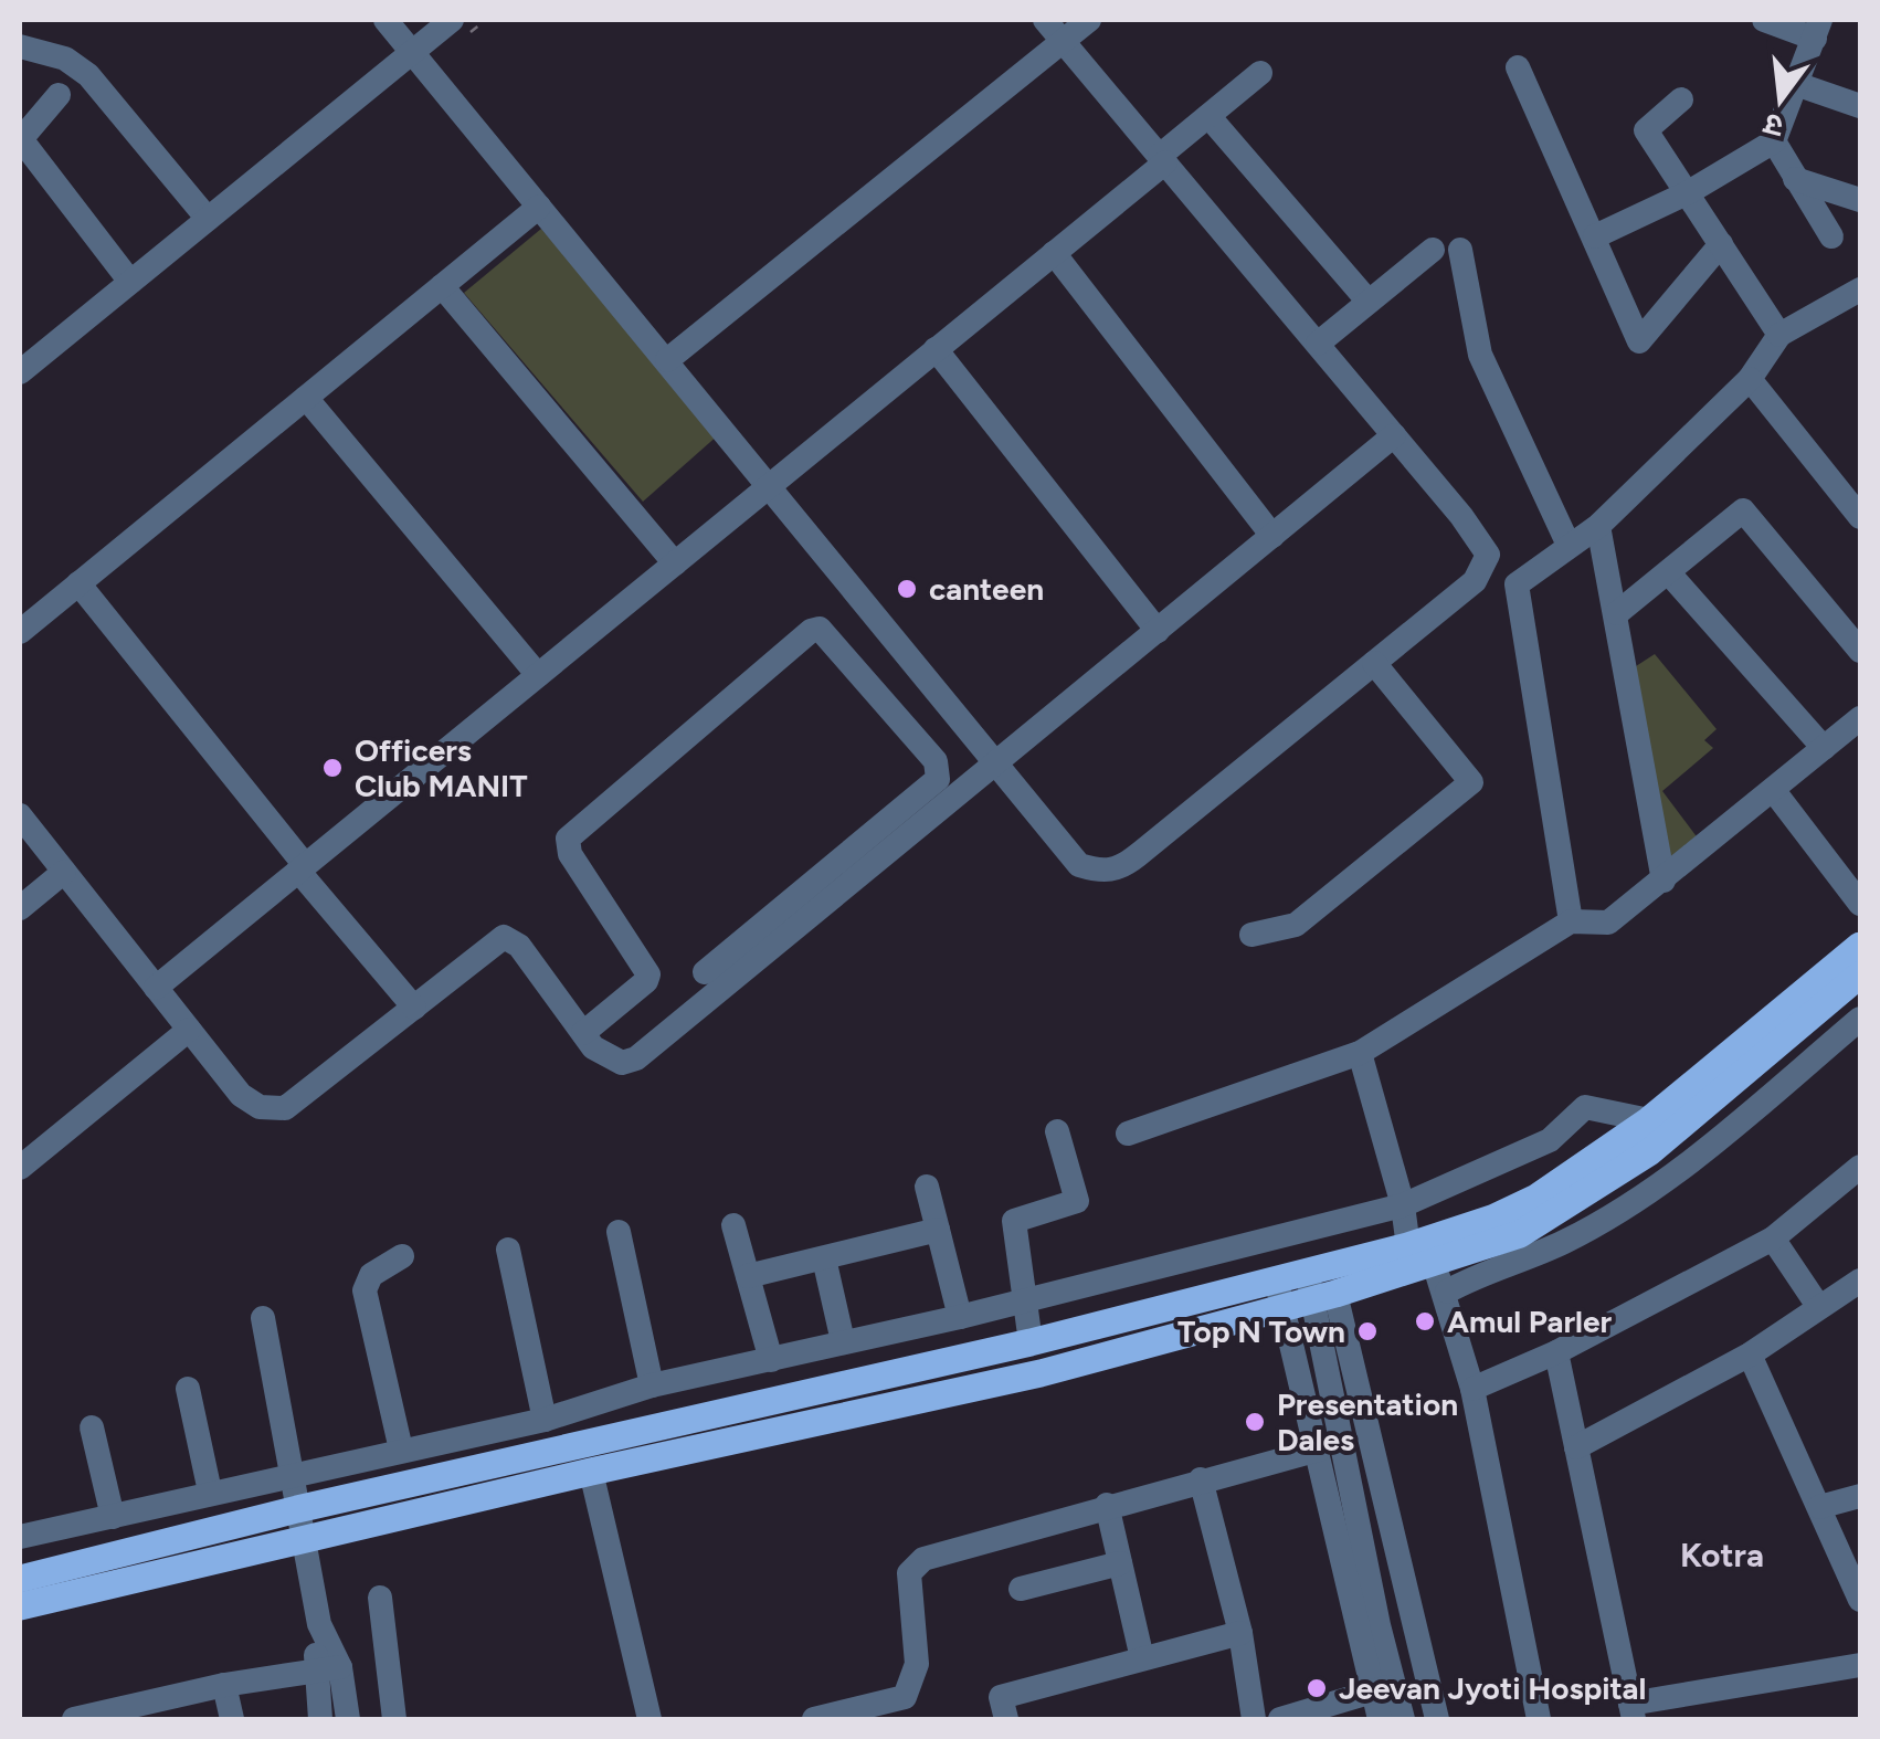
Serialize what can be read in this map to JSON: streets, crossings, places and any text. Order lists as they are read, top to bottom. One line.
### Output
{"districts":["Kotra"],"places":["canteen","Officers Club MANIT","Amul Parler","Top N Town","Presentation Dales","Jeevan Jyoti Hospital"],"north":"bottom"}
